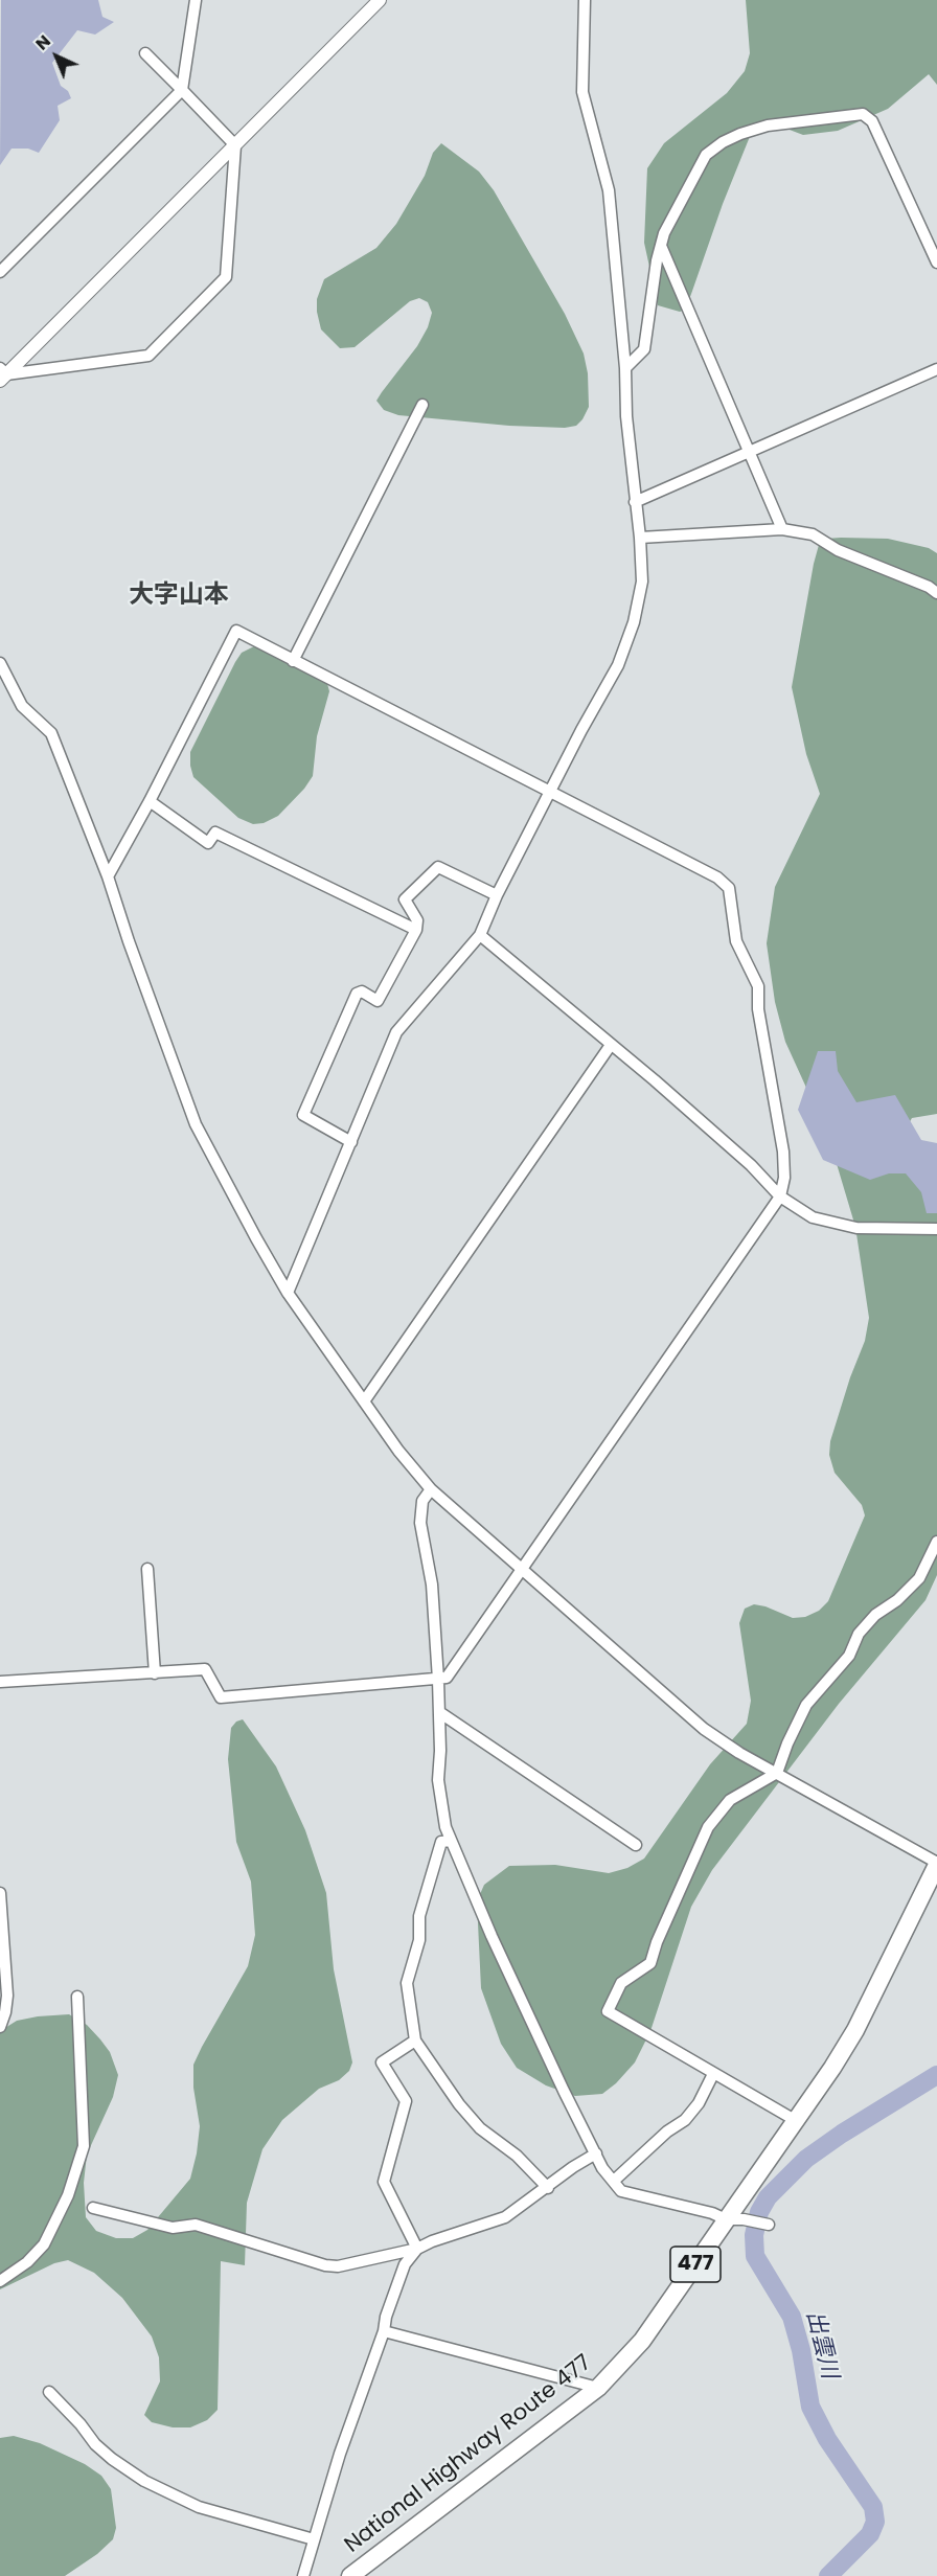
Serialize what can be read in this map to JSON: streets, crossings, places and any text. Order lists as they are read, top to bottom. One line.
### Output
{"streets":{"highway":["477","National Highway Route 477"]},"districts":["大字山本"],"water":["出雲川"],"north":"top left"}
